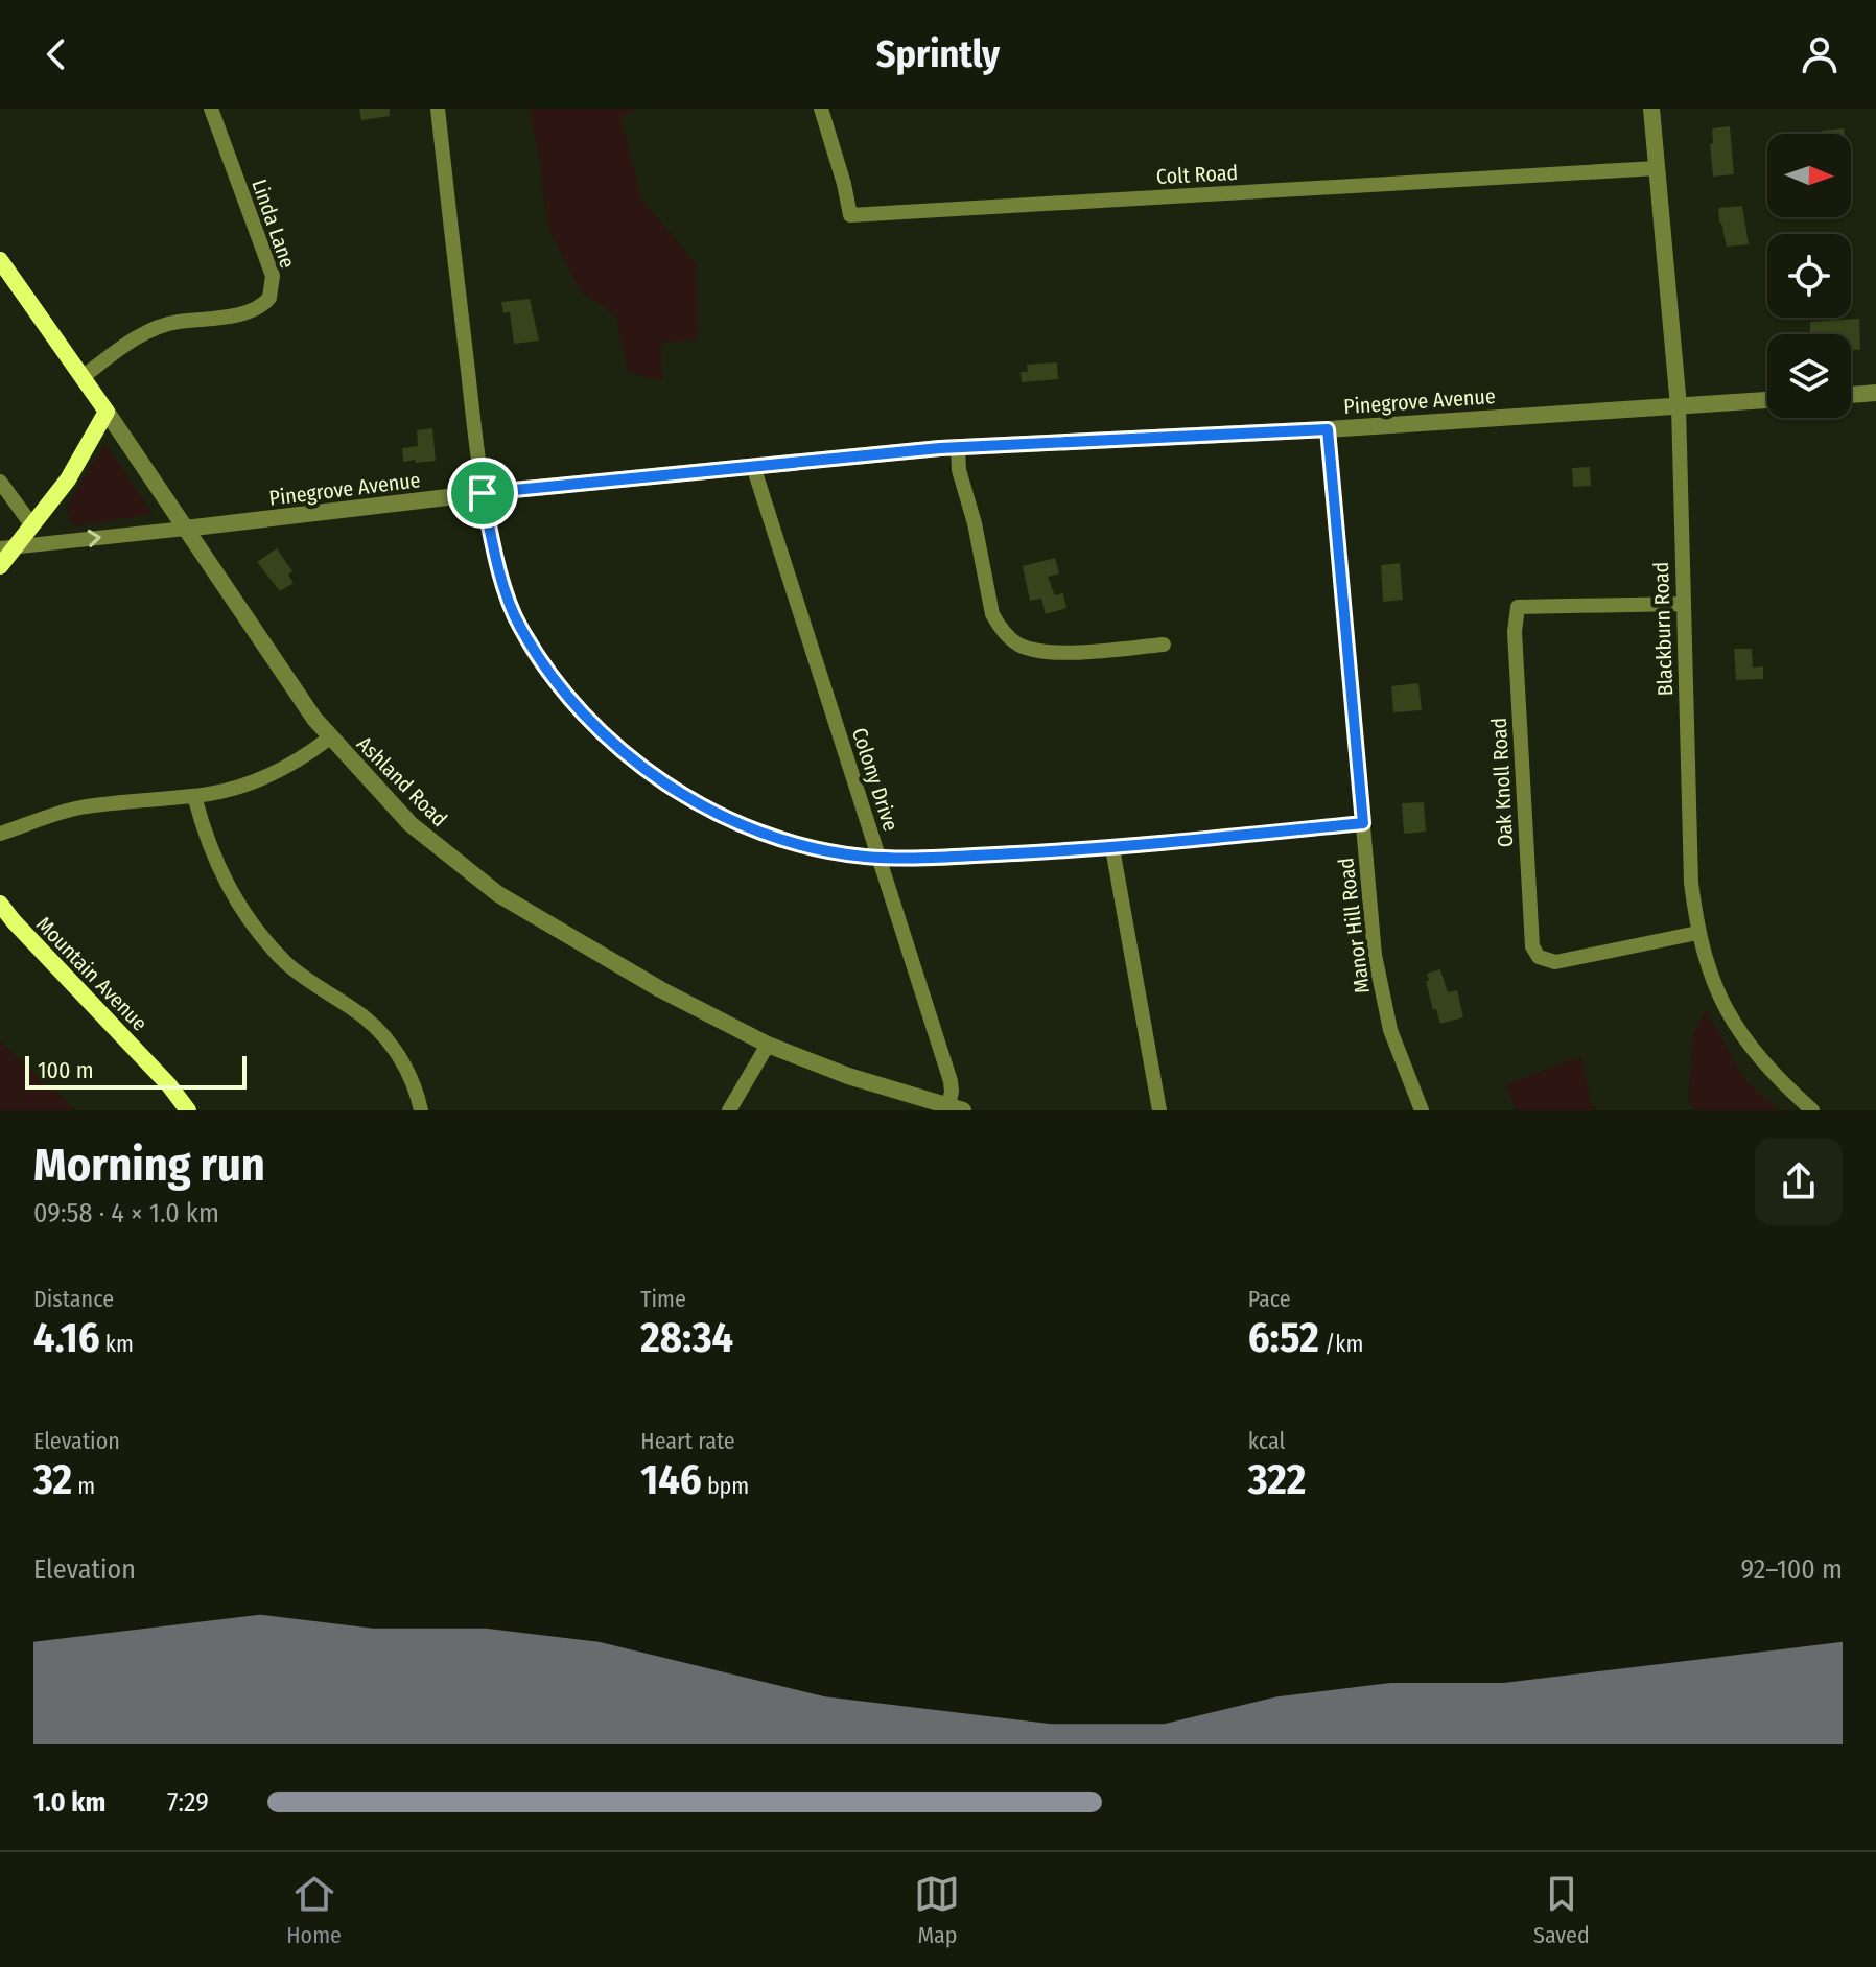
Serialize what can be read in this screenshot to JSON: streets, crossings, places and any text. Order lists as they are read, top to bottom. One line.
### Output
{"streets":{"main road":["Ashland Road","Mountain Avenue"],"street":["Colt Road","Linda Lane","Pinegrove Avenue","Blackburn Road","Colony Drive","Oak Knoll Road","Manor Hill Road"]},"crossings":[["Colt Road","Blackburn Road"],["Linda Lane","Ashland Road"],["Pinegrove Avenue","Blackburn Road"],["Pinegrove Avenue","Colony Drive"],["Pinegrove Avenue","Ashland Road"],["Pinegrove Avenue","Manor Hill Road"],["Blackburn Road","Oak Knoll Road"],["Colony Drive","Ashland Road"]],"scale_bar":"100 m","north":"right","page":{"header":"Sprintly","scale":"100 m","heading":["Morning run","09:58 · 4 × 1.0 km"],"stats":[["Distance","4.16 km"],["Time","28:34"],["Pace","6:52 /km"],["Elevation","32 m"],["Heart rate","146 bpm"],["kcal","322"]],"chart":["Elevation","92–100 m"],"list":[{"name":"1.0 km","note":"7:29"}],"tabs":["Home","Map","Saved"]}}
